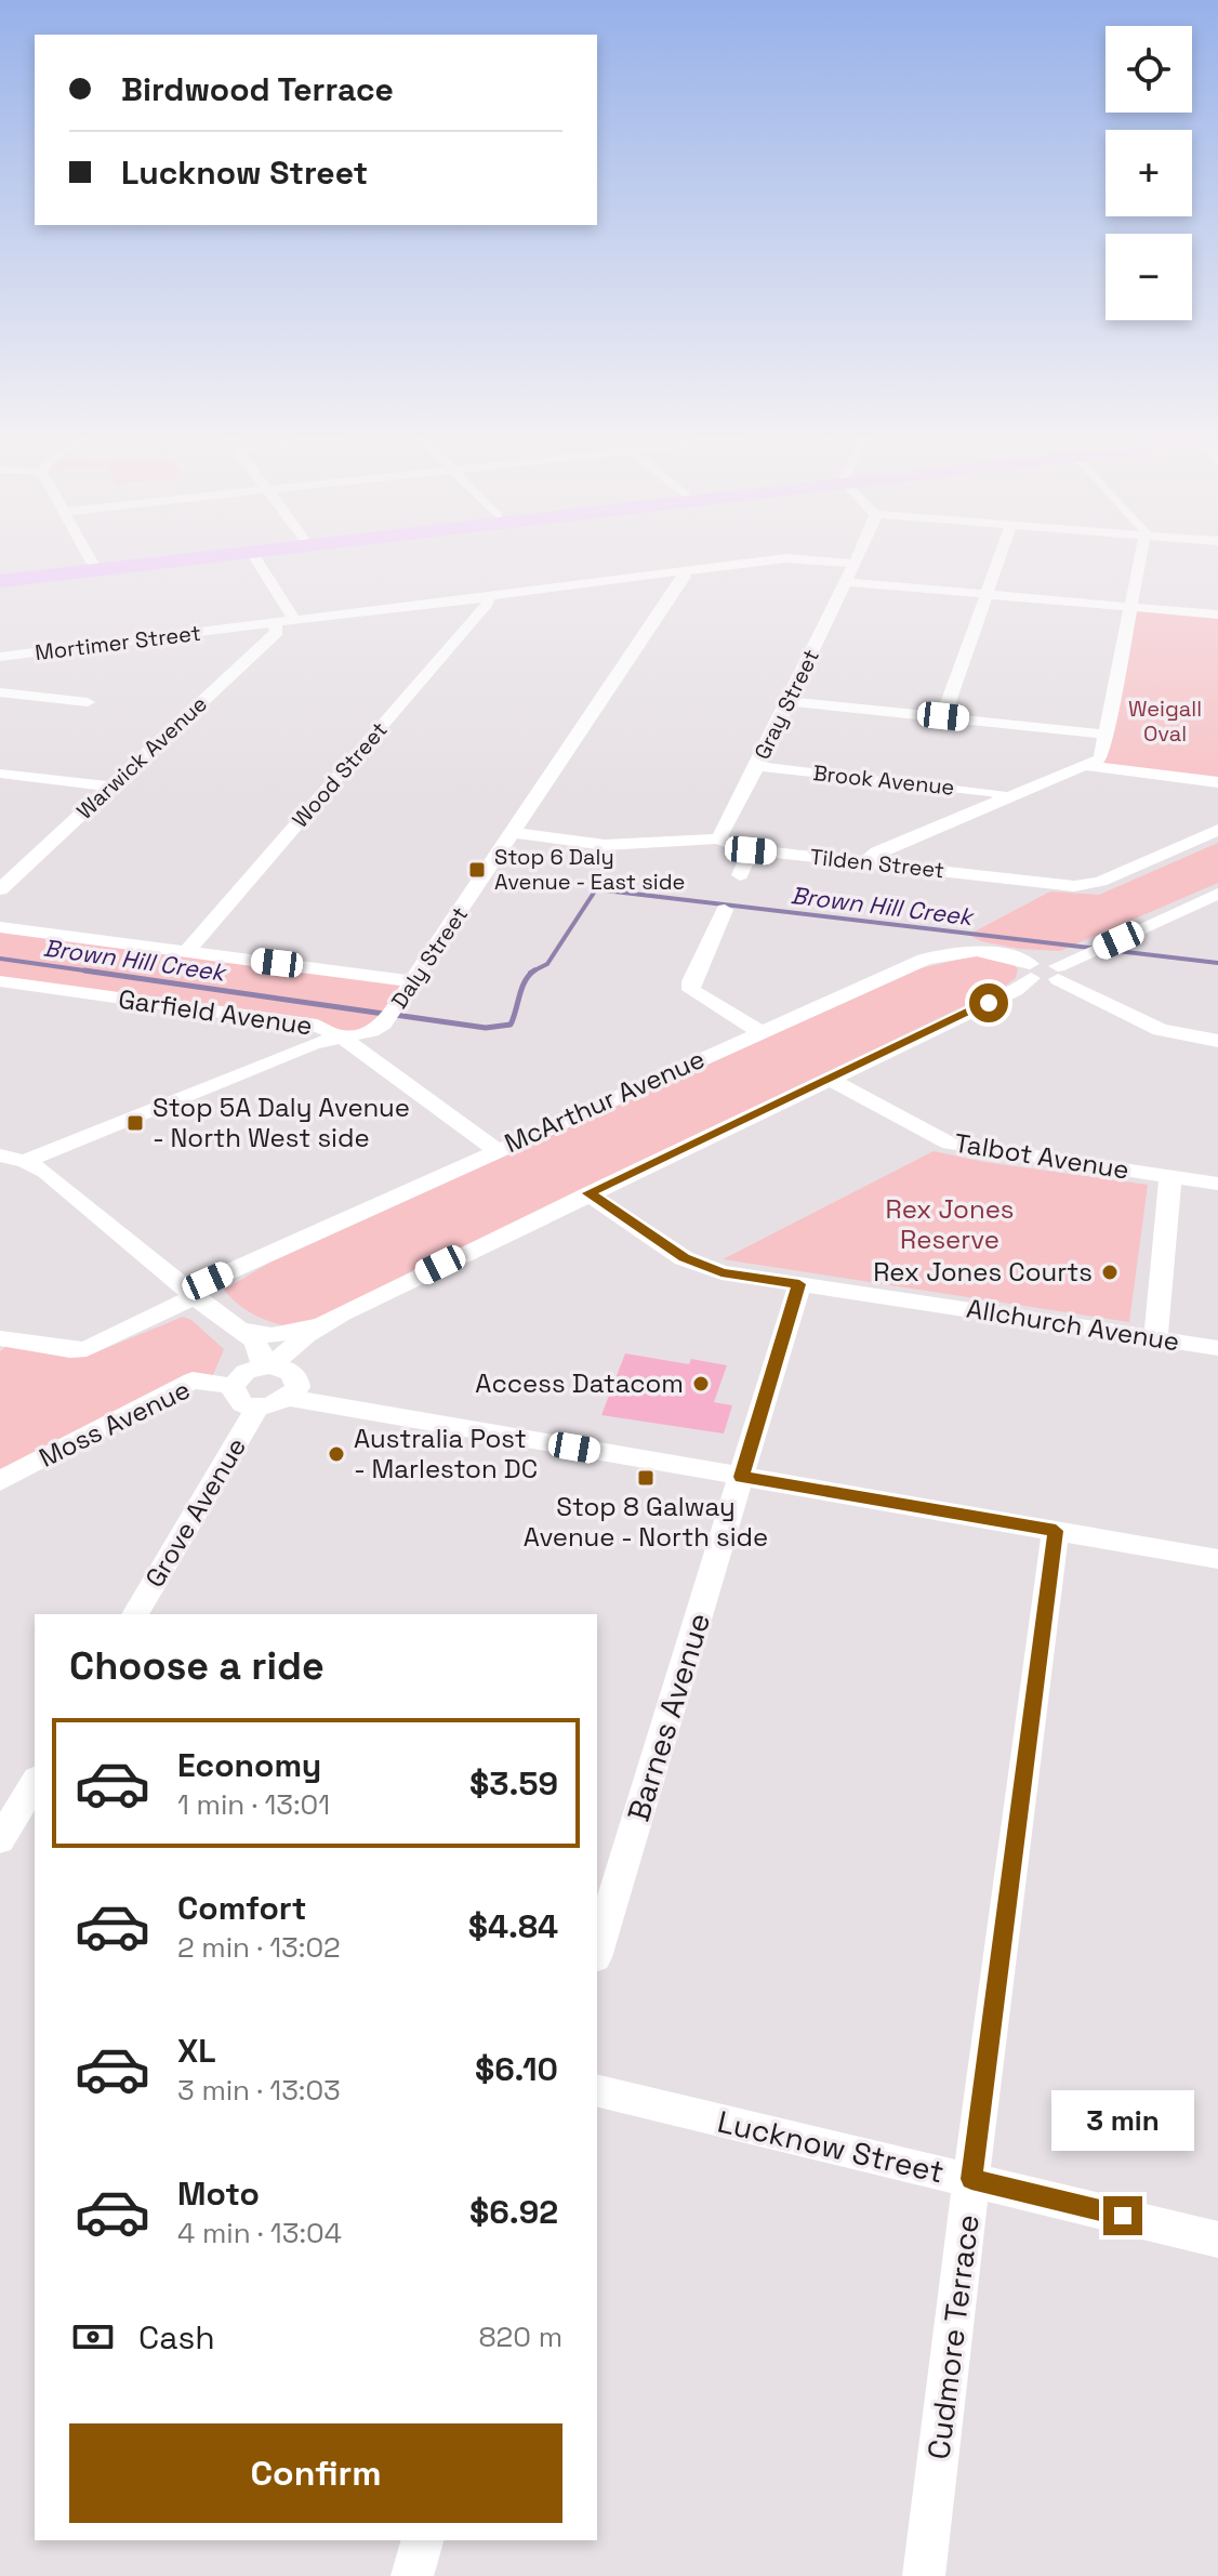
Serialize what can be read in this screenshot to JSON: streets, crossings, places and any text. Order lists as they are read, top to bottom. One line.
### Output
{"streets":{"street":["Mortimer Street","Gray Street","Warwick Avenue","Wood Street","Brook Avenue","Tilden Street","Daly Street","Garfield Avenue","McArthur Avenue","Talbot Avenue","Allchurch Avenue","Moss Avenue","Grove Avenue","Barnes Avenue","Lucknow Street","Cudmore Terrace"]},"crossings":[["Mortimer Street","Gray Street"],["Mortimer Street","Warwick Avenue"],["Mortimer Street","Wood Street"],["Mortimer Street","Daly Street"],["Gray Street","Brook Avenue"],["Gray Street","Tilden Street"],["Tilden Street","Daly Street"],["Daly Street","Garfield Avenue"],["Garfield Avenue","McArthur Avenue"],["Allchurch Avenue","Barnes Avenue"],["Moss Avenue","Grove Avenue"],["Moss Avenue","Barnes Avenue"],["Moss Avenue","Cudmore Terrace"],["Lucknow Street","Cudmore Terrace"]],"water":["Brown Hill Creek"],"parks":["Weigall Oval","Rex Jones Reserve"],"places":{"transit":["Stop 6 Daly Avenue - East side","Stop 5A Daly Avenue - North West side","Stop 8 Galway Avenue - North side"],"other":["Rex Jones Courts","Access Datacom","Australia Post - Marleston DC"]},"page":{"map_buttons":["+","−"],"banner":["Birdwood Terrace","Lucknow Street"],"heading":"Choose a ride","list":[{"name":"Economy","note":"1 min · 13:01","value":"$3.59"},{"name":"Comfort","note":"2 min · 13:02","value":"$4.84"},{"name":"XL","note":"3 min · 13:03","value":"$6.10"},{"name":"Moto","note":"4 min · 13:04","value":"$6.92"}],"bubble":"3 min","pay":["Cash","820 m"],"buttons":"Confirm"}}
